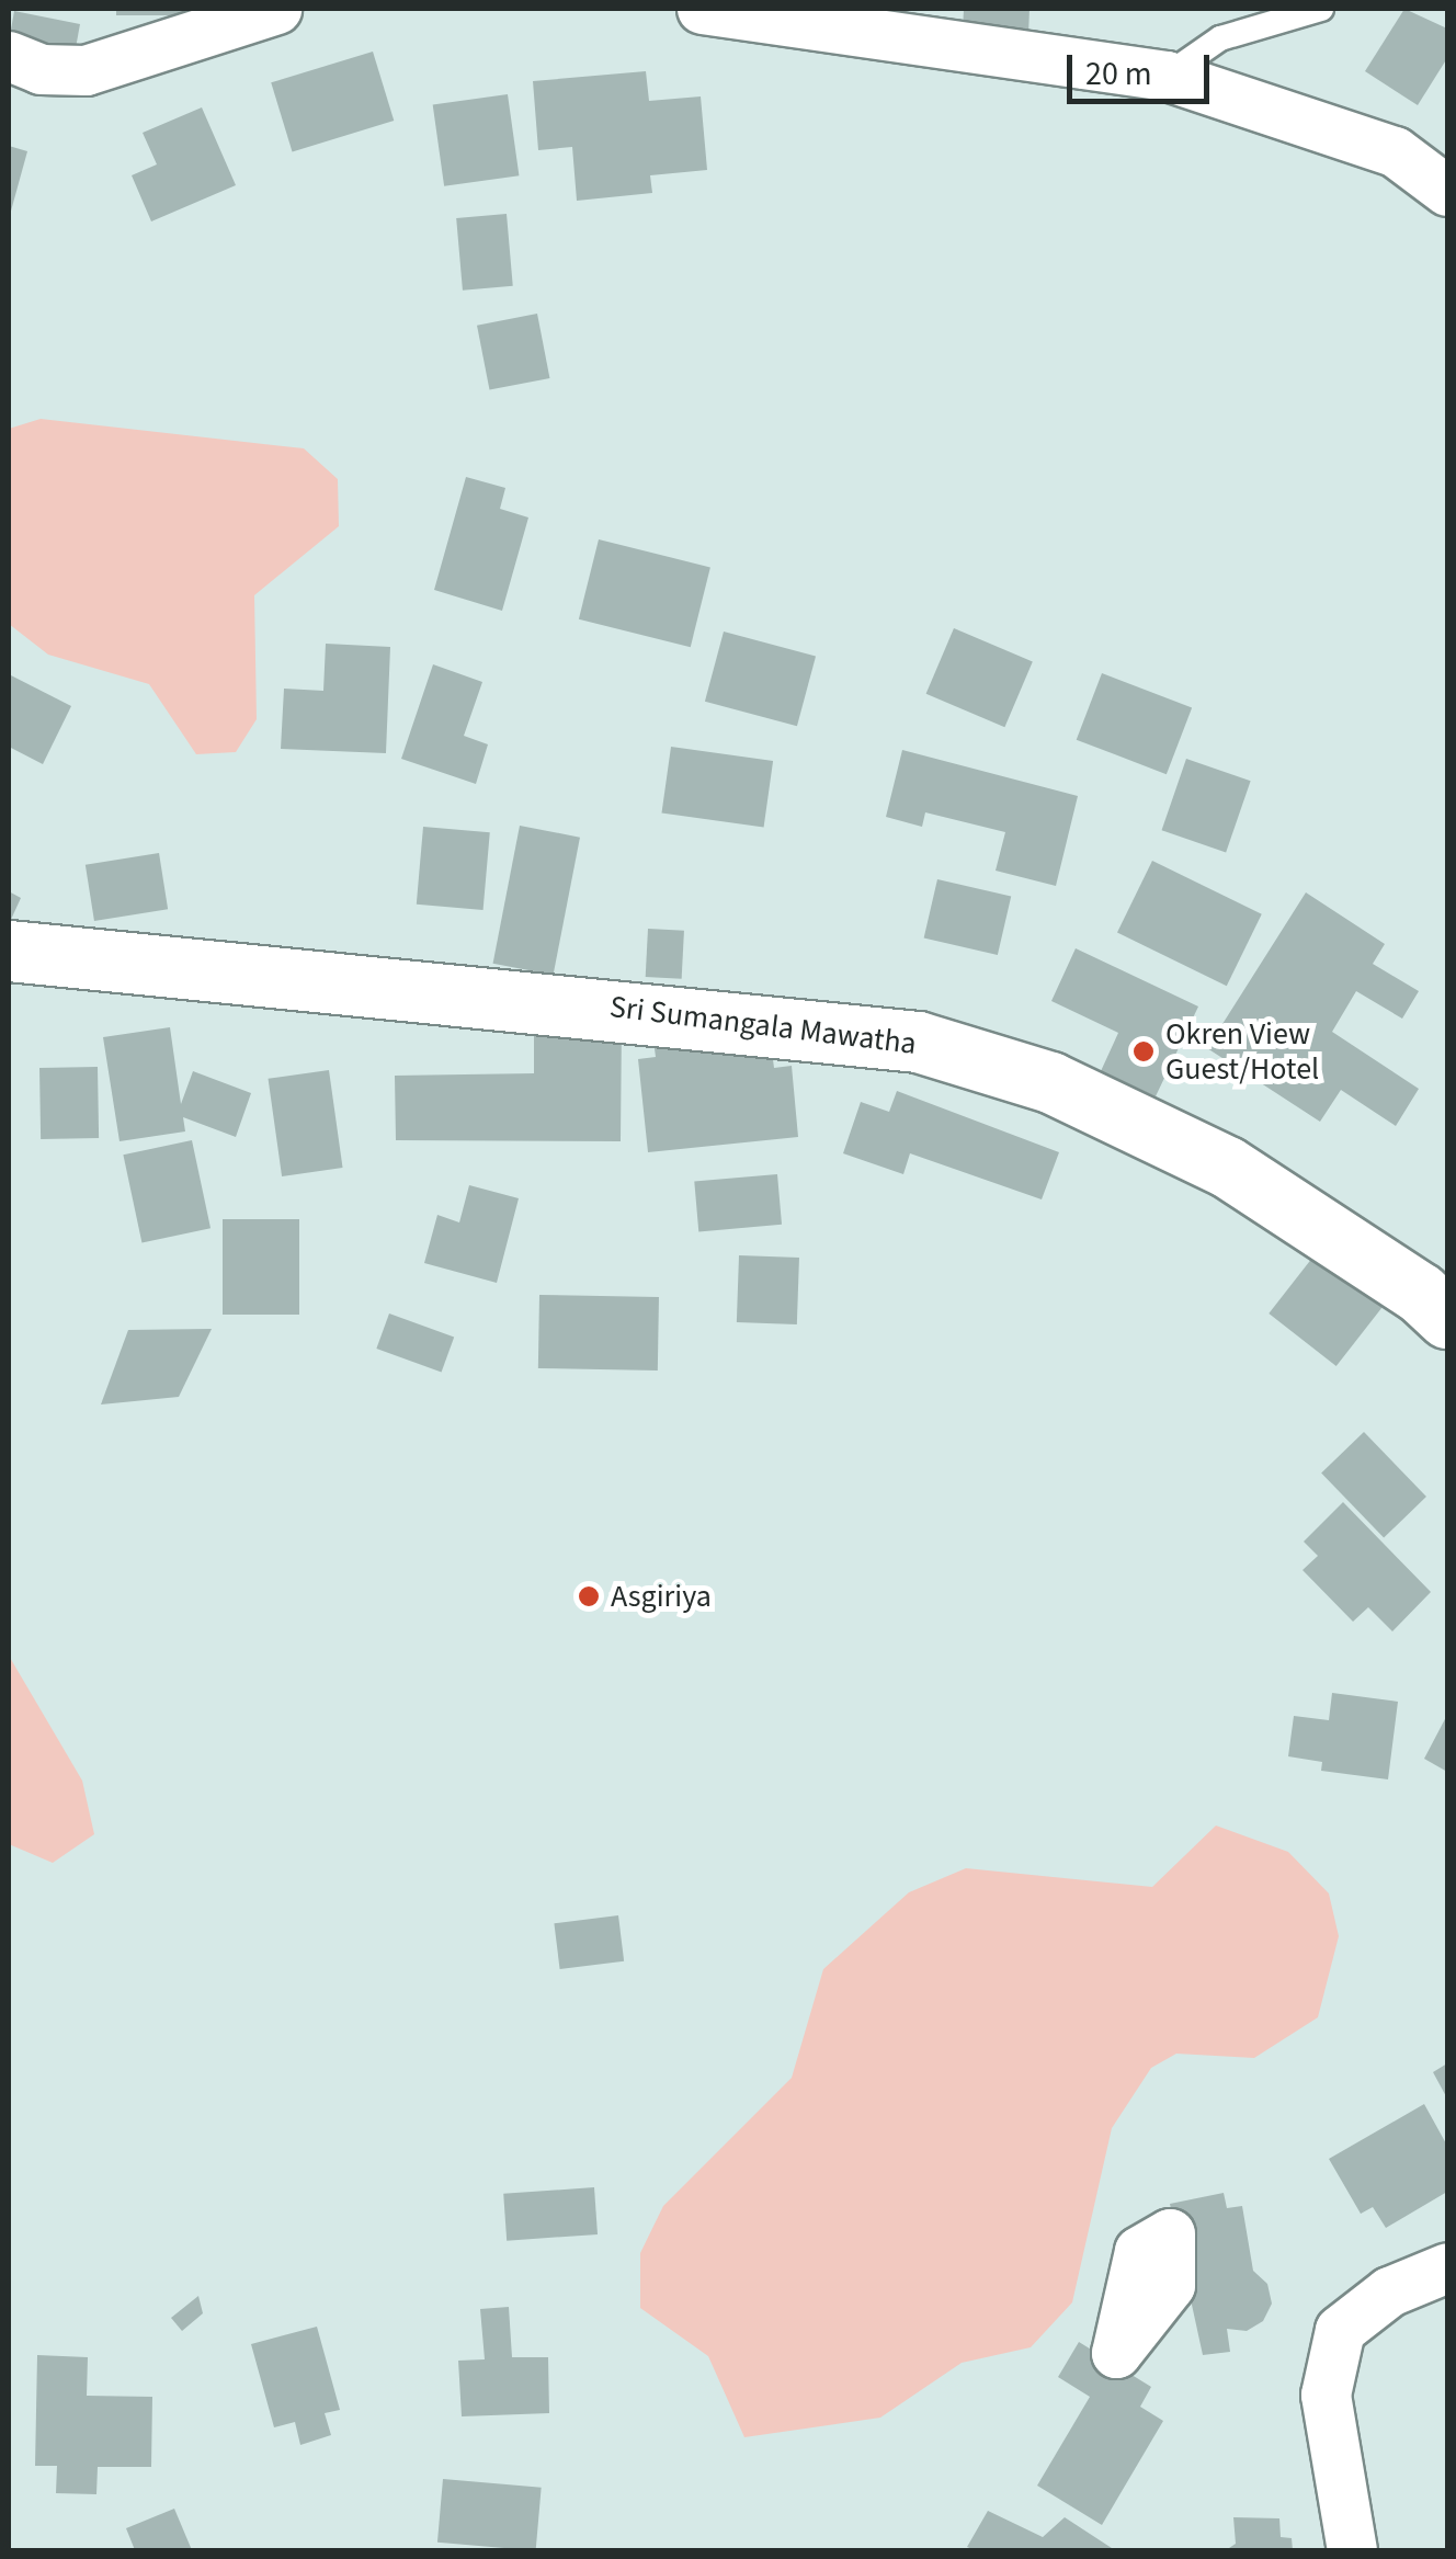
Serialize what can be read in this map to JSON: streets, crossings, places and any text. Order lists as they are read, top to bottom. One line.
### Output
{"streets":{"street":["Sri Sumangala Mawatha"]},"places":["Okren View Guest/Hotel","Asgiriya"],"scale_bar":"20 m"}
